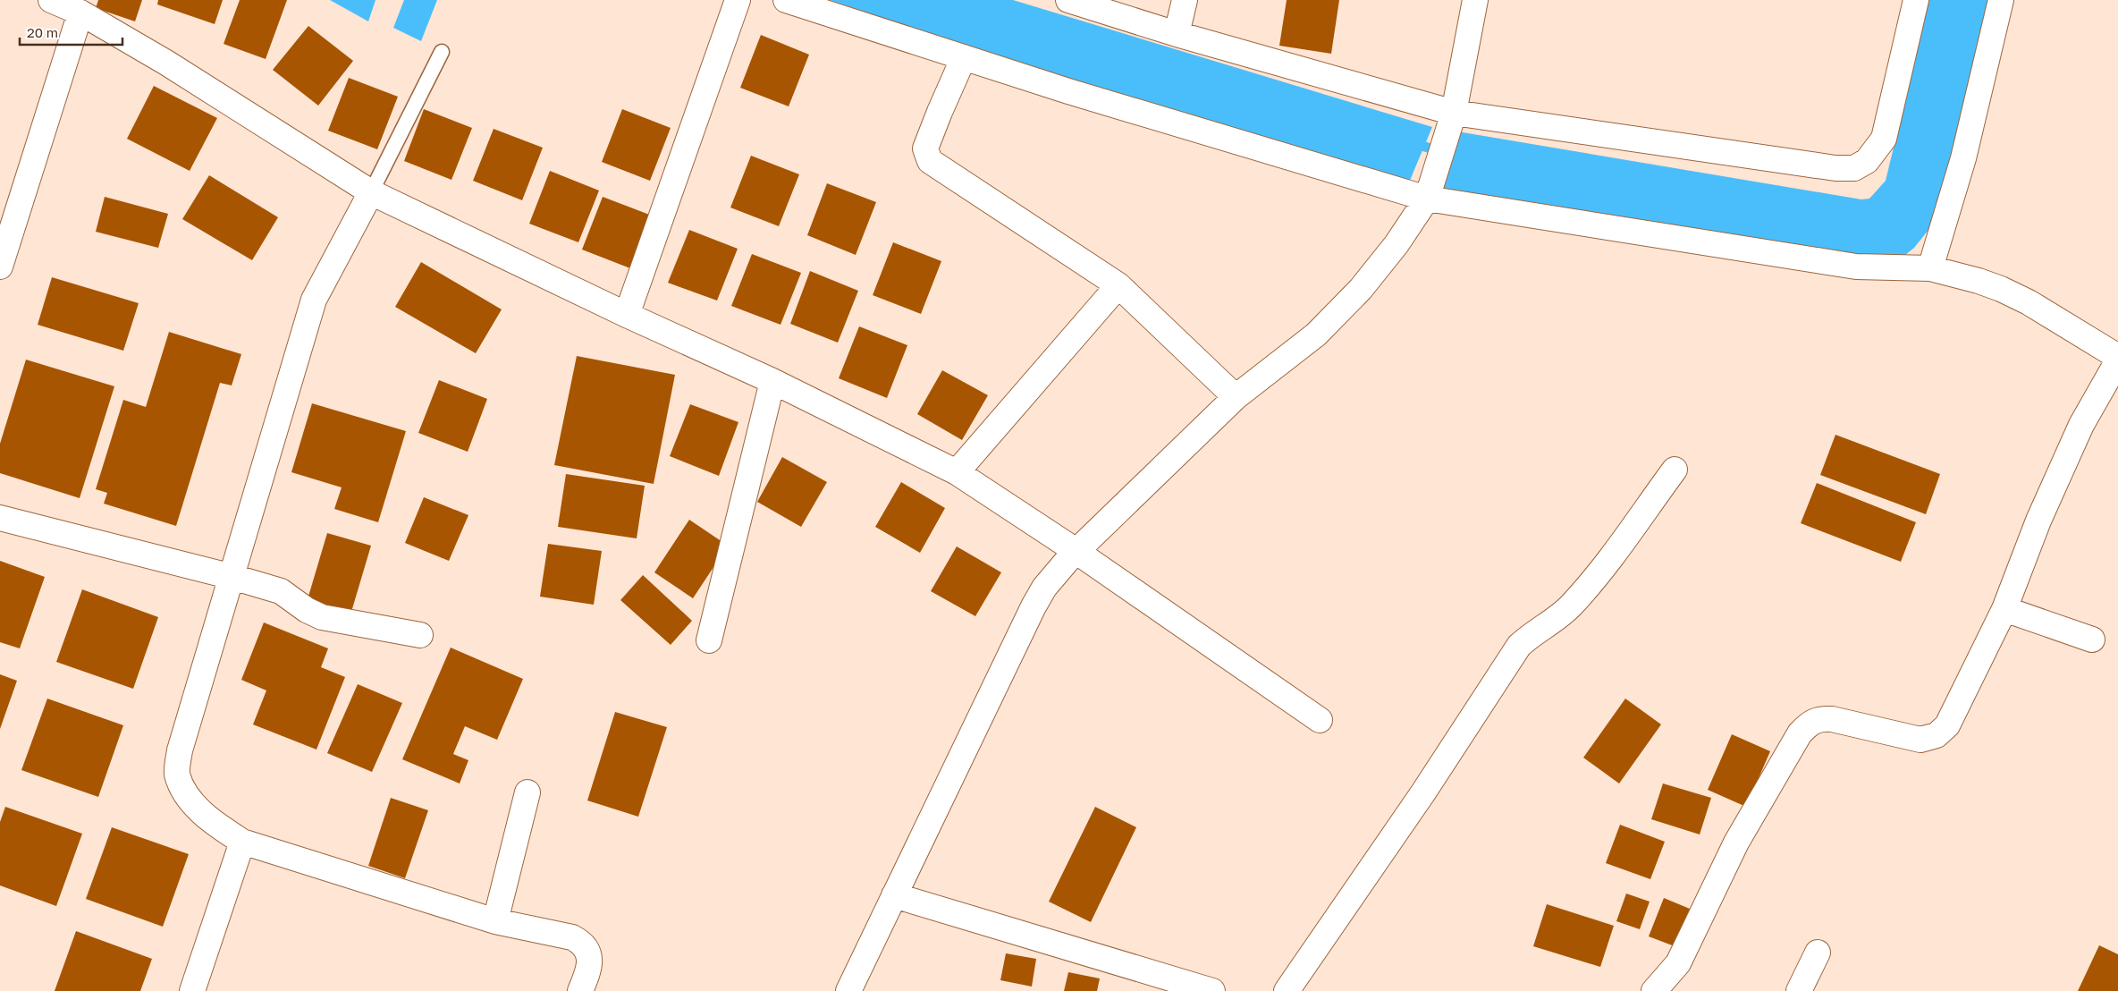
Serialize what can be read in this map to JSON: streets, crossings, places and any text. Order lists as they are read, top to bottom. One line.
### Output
{"scale_bar":"20 m"}
